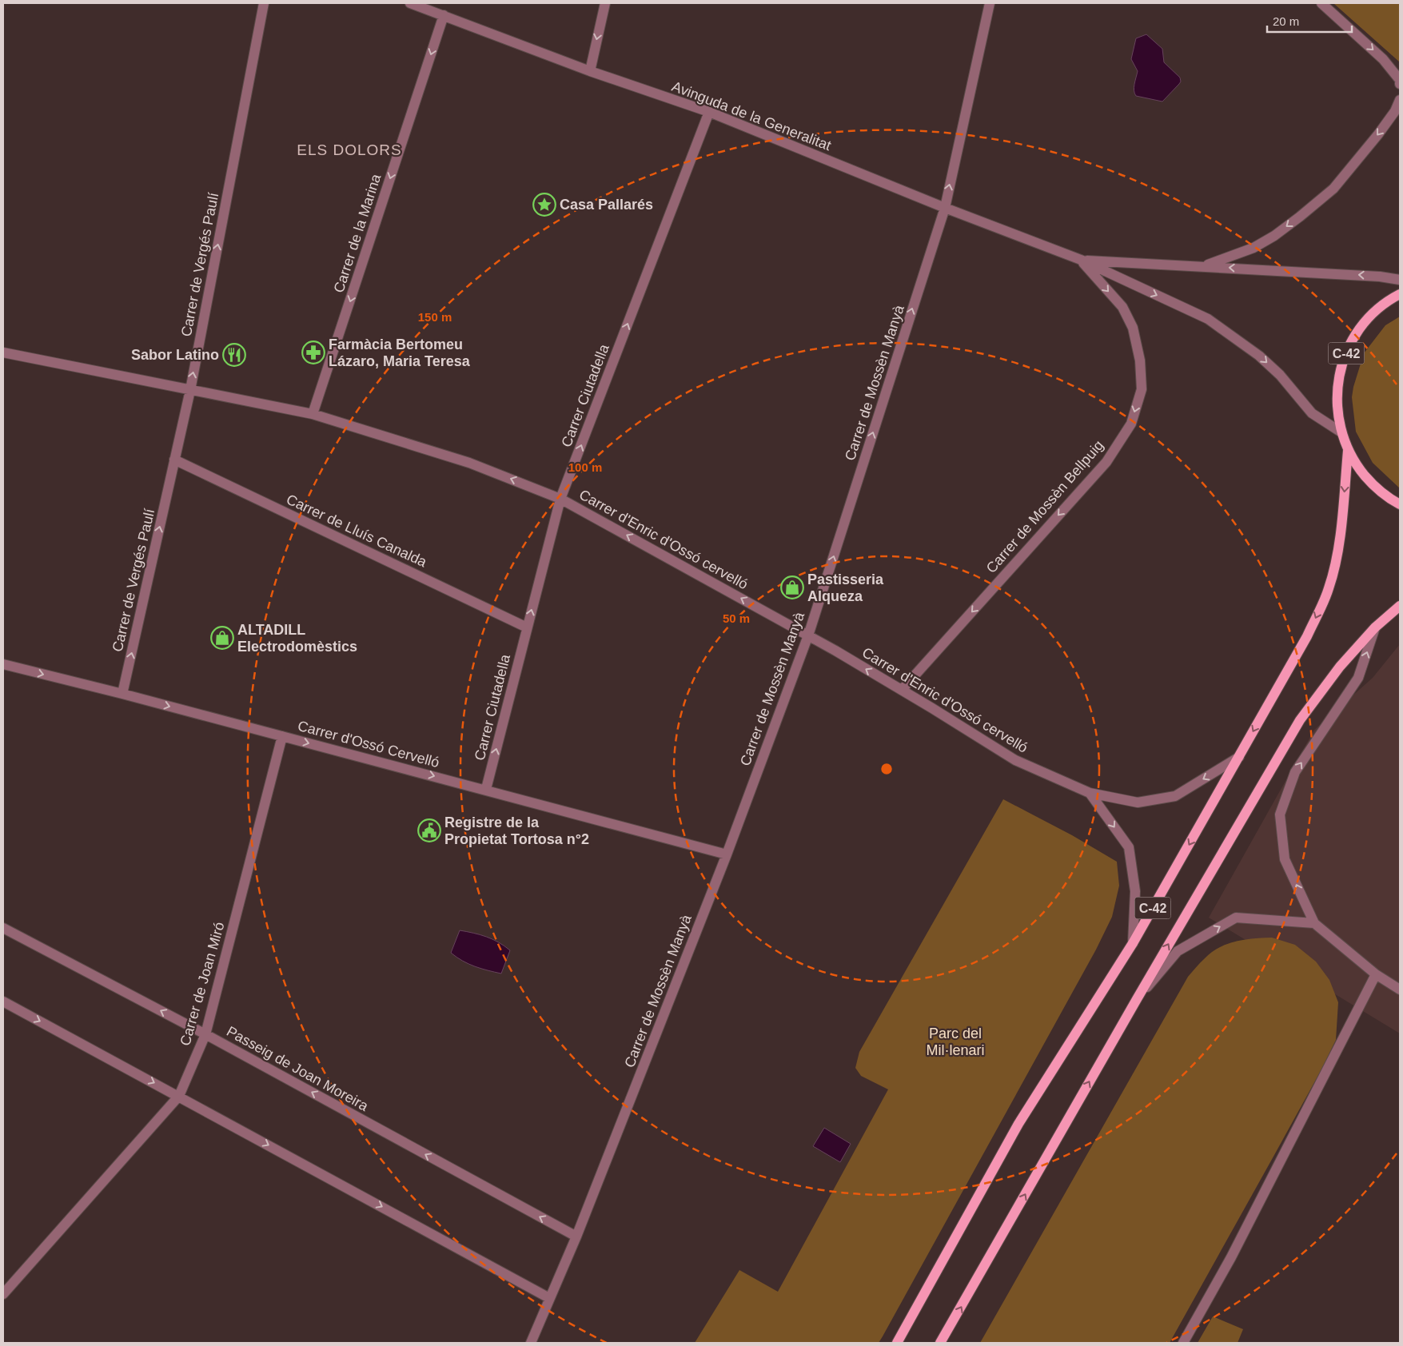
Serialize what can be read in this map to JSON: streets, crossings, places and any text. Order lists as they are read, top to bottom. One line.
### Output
{"streets":{"main road":["C-42"],"street":["Avinguda de la Generalitat","Carrer de la Marina","Carrer de Vergés Paulí","Carrer de Mossèn Manyà","Carrer Ciutadella","Carrer de Mossèn Bellpuig","Carrer de Lluís Canalda","Carrer d'Enric d'Ossó cervelló","Carrer d'Ossó Cervelló","Carrer de Joan Miró","Passeig de Joan Moreira"]},"crossings":[["Avinguda de la Generalitat","Carrer de la Marina"],["Avinguda de la Generalitat","Carrer de Mossèn Manyà"],["Avinguda de la Generalitat","Carrer Ciutadella"],["Avinguda de la Generalitat","Carrer de Mossèn Bellpuig"],["Carrer de la Marina","Carrer d'Enric d'Ossó cervelló"],["Carrer de Vergés Paulí","Carrer de Lluís Canalda"],["Carrer de Vergés Paulí","Carrer d'Enric d'Ossó cervelló"],["Carrer de Vergés Paulí","Carrer d'Ossó Cervelló"],["C-42","Carrer d'Enric d'Ossó cervelló"],["Carrer de Mossèn Manyà","Carrer d'Enric d'Ossó cervelló"],["Carrer de Mossèn Manyà","Carrer d'Ossó Cervelló"],["Carrer de Mossèn Manyà","Passeig de Joan Moreira"],["Carrer Ciutadella","Carrer de Lluís Canalda"],["Carrer Ciutadella","Carrer d'Enric d'Ossó cervelló"],["Carrer Ciutadella","Carrer d'Ossó Cervelló"],["Carrer de Mossèn Bellpuig","Carrer d'Enric d'Ossó cervelló"],["Carrer d'Ossó Cervelló","Carrer de Joan Miró"],["Carrer de Joan Miró","Passeig de Joan Moreira"]],"one_way":["Carrer de la Marina","Carrer de Vergés Paulí","Carrer de Mossèn Manyà","Carrer Ciutadella","Carrer de Mossèn Bellpuig","Carrer d'Enric d'Ossó cervelló","Carrer d'Ossó Cervelló"],"districts":["ELS DOLORS"],"parks":["Parc del Mil·lenari"],"places":{"place":["Casa Pallarés"],"pharmacy":["Farmàcia Bertomeu Lázaro, Maria Teresa"],"restaurant":["Sabor Latino"],"shop":["Pastisseria Alqueza","ALTADILL Electrodomèstics"],"public building":["Registre de la Propietat Tortosa n°2"]},"scale_bar":"20 m","rings":["150 m","100 m","50 m"]}
